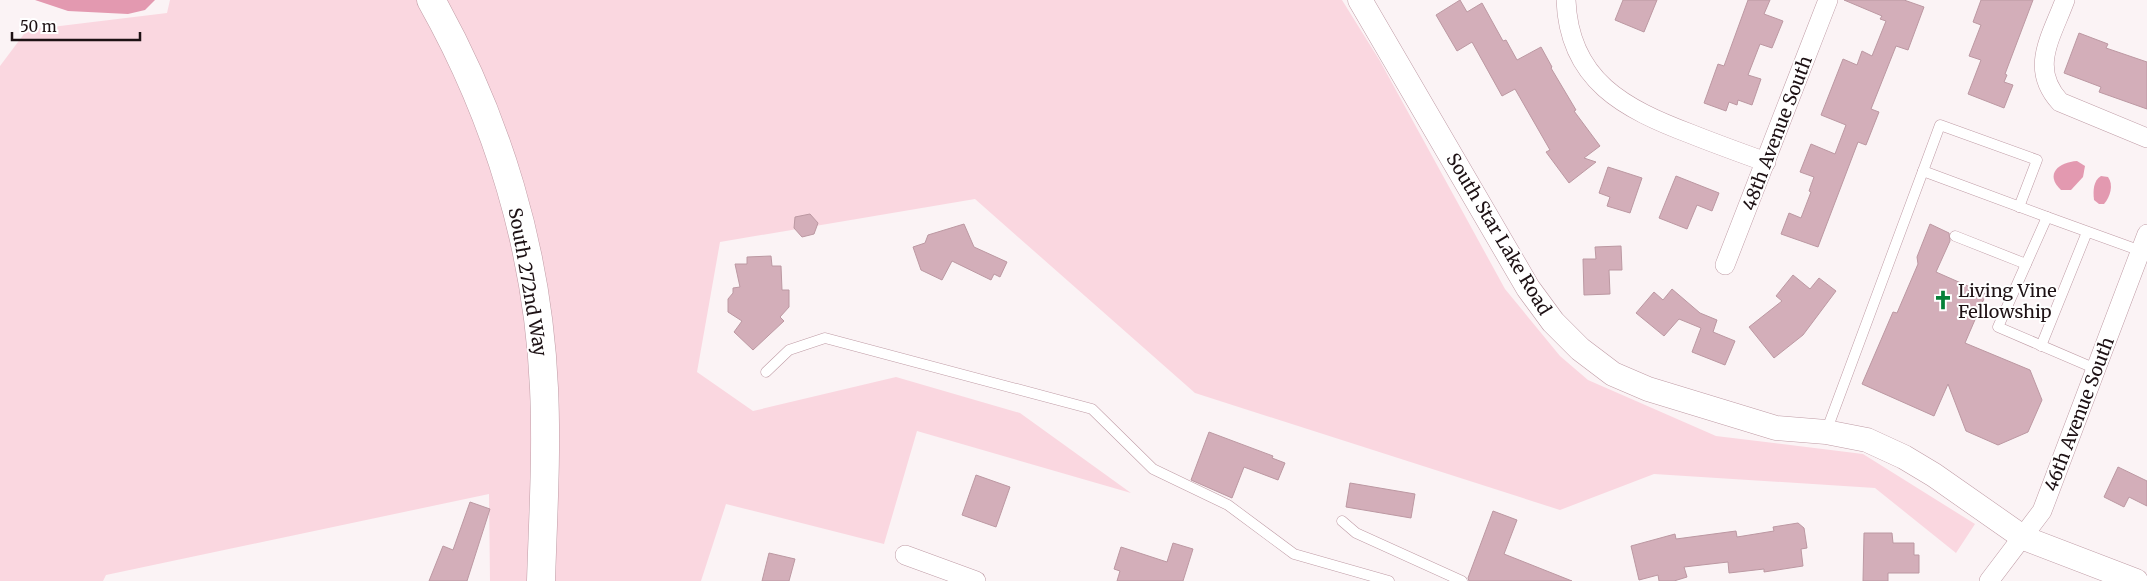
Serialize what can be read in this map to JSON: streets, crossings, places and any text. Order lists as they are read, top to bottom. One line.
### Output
{"streets":{"main road":["South 272nd Way"],"street":["48th Avenue South","South Star Lake Road","46th Avenue South"]},"crossings":[["South Star Lake Road","46th Avenue South"]],"places":{"church":["Living Vine Fellowship"]},"scale_bar":"50 m"}
